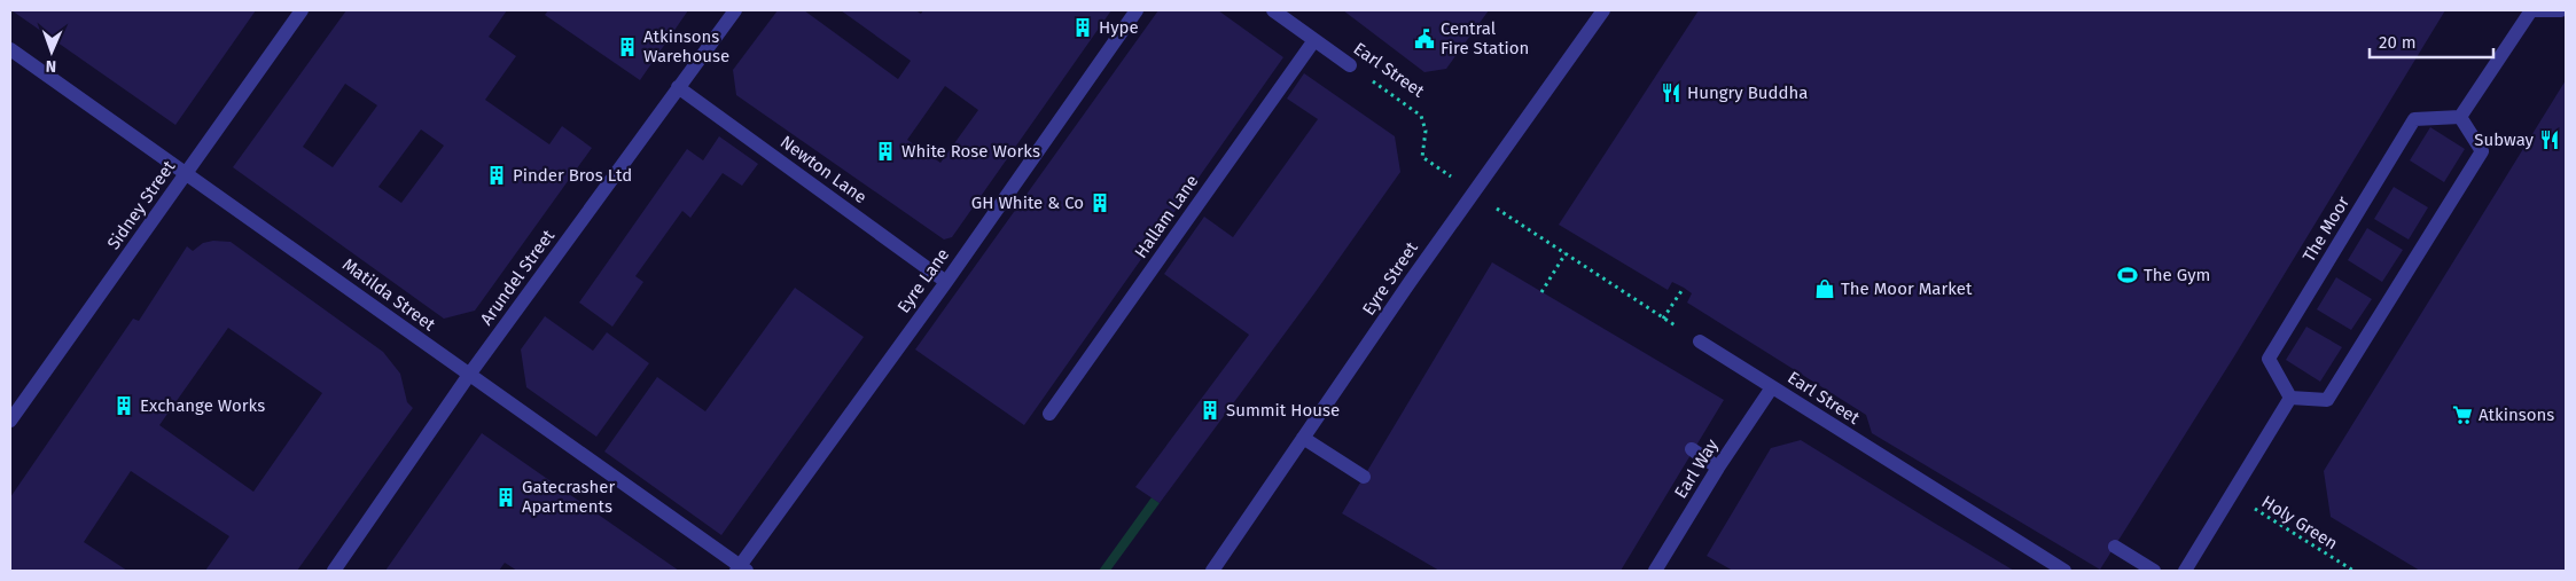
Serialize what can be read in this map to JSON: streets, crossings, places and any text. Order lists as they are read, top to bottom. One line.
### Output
{"streets":{"street":["Earl Street","Newton Lane","Sidney Street","Hallam Lane","The Moor","Arundel Street","Eyre Street","Eyre Lane","Matilda Street","Earl Way"],"path":["Holy Green"]},"crossings":[["Earl Street","Hallam Lane"],["Earl Street","Eyre Street"],["Earl Street","Earl Way"],["Newton Lane","Arundel Street"],["Newton Lane","Eyre Lane"],["Sidney Street","Matilda Street"],["Arundel Street","Matilda Street"],["Eyre Lane","Matilda Street"]],"places":{"building":["Hype","Atkinsons Warehouse","White Rose Works","Pinder Bros Ltd","GH White & Co","Exchange Works","Summit House","Gatecrasher Apartments"],"public building":["Central Fire Station"],"restaurant":["Hungry Buddha","Subway"],"sports":["The Gym"],"shop":["The Moor Market"],"supermarket":["Atkinsons"]},"scale_bar":"20 m","north":"bottom"}
